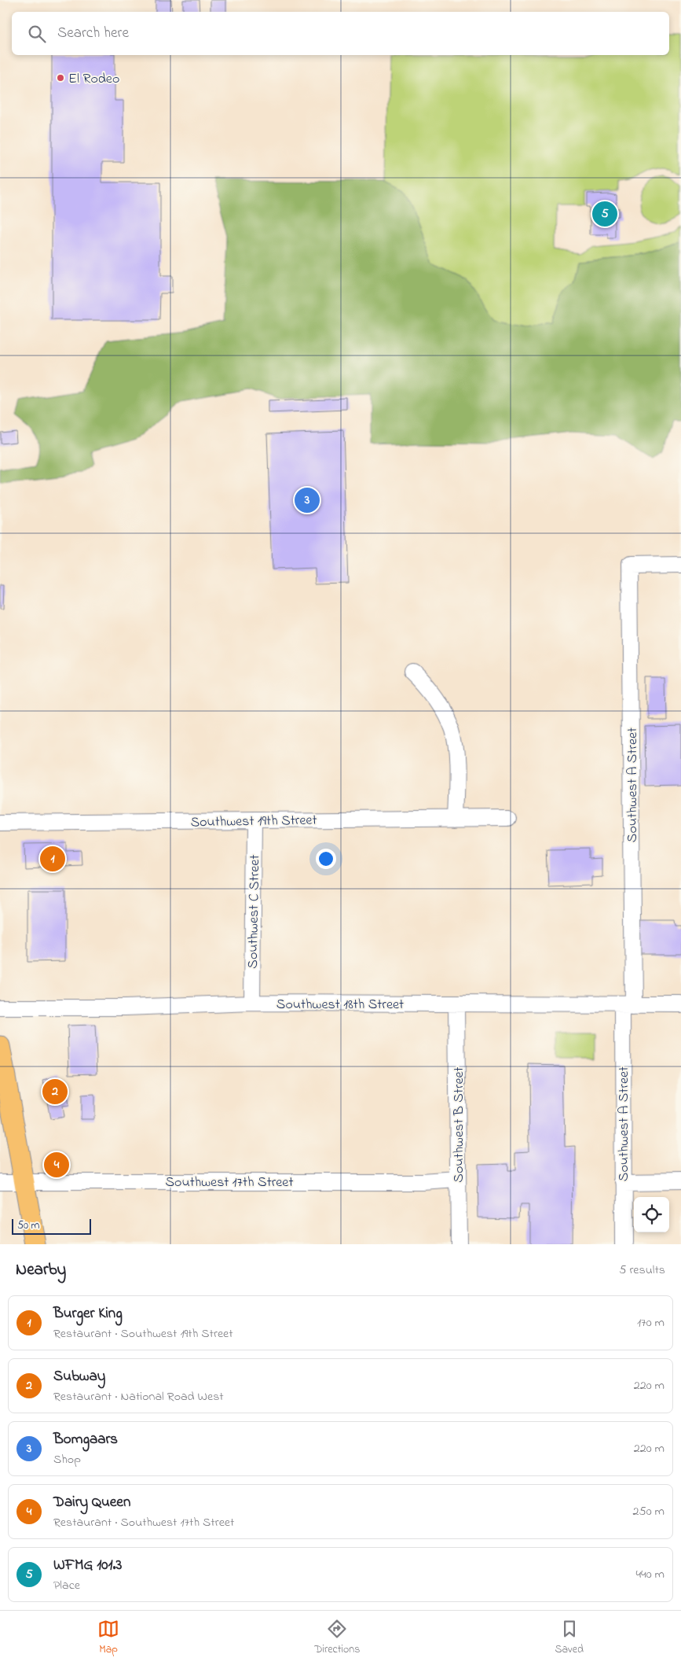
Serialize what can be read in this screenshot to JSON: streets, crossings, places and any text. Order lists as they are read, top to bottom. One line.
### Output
{"streets":{"street":["Southwest A Street","Southwest 19th Street","Southwest C Street","Southwest 18th Street","Southwest B Street","Southwest 17th Street"]},"crossings":[["Southwest A Street","Southwest 18th Street"],["Southwest 19th Street","Southwest C Street"],["Southwest C Street","Southwest 18th Street"],["Southwest 18th Street","Southwest B Street"],["Southwest B Street","Southwest 17th Street"]],"places":["El Rodeo"],"scale_bar":"50 m","page":{"search":"Search here","pins":["5","3","1","2","4"],"scale":"50 m","heading":["Nearby","5 results"],"list":[{"mark":"1","name":"Burger King","note":"Restaurant · Southwest 19th Street","value":"170 m"},{"mark":"2","name":"Subway","note":"Restaurant · National Road West","value":"220 m"},{"mark":"3","name":"Bomgaars","note":"Shop","value":"220 m"},{"mark":"4","name":"Dairy Queen","note":"Restaurant · Southwest 17th Street","value":"250 m"},{"mark":"5","name":"WFMG 101.3","note":"Place","value":"440 m"}],"nav":["Map","Directions","Saved"]}}
